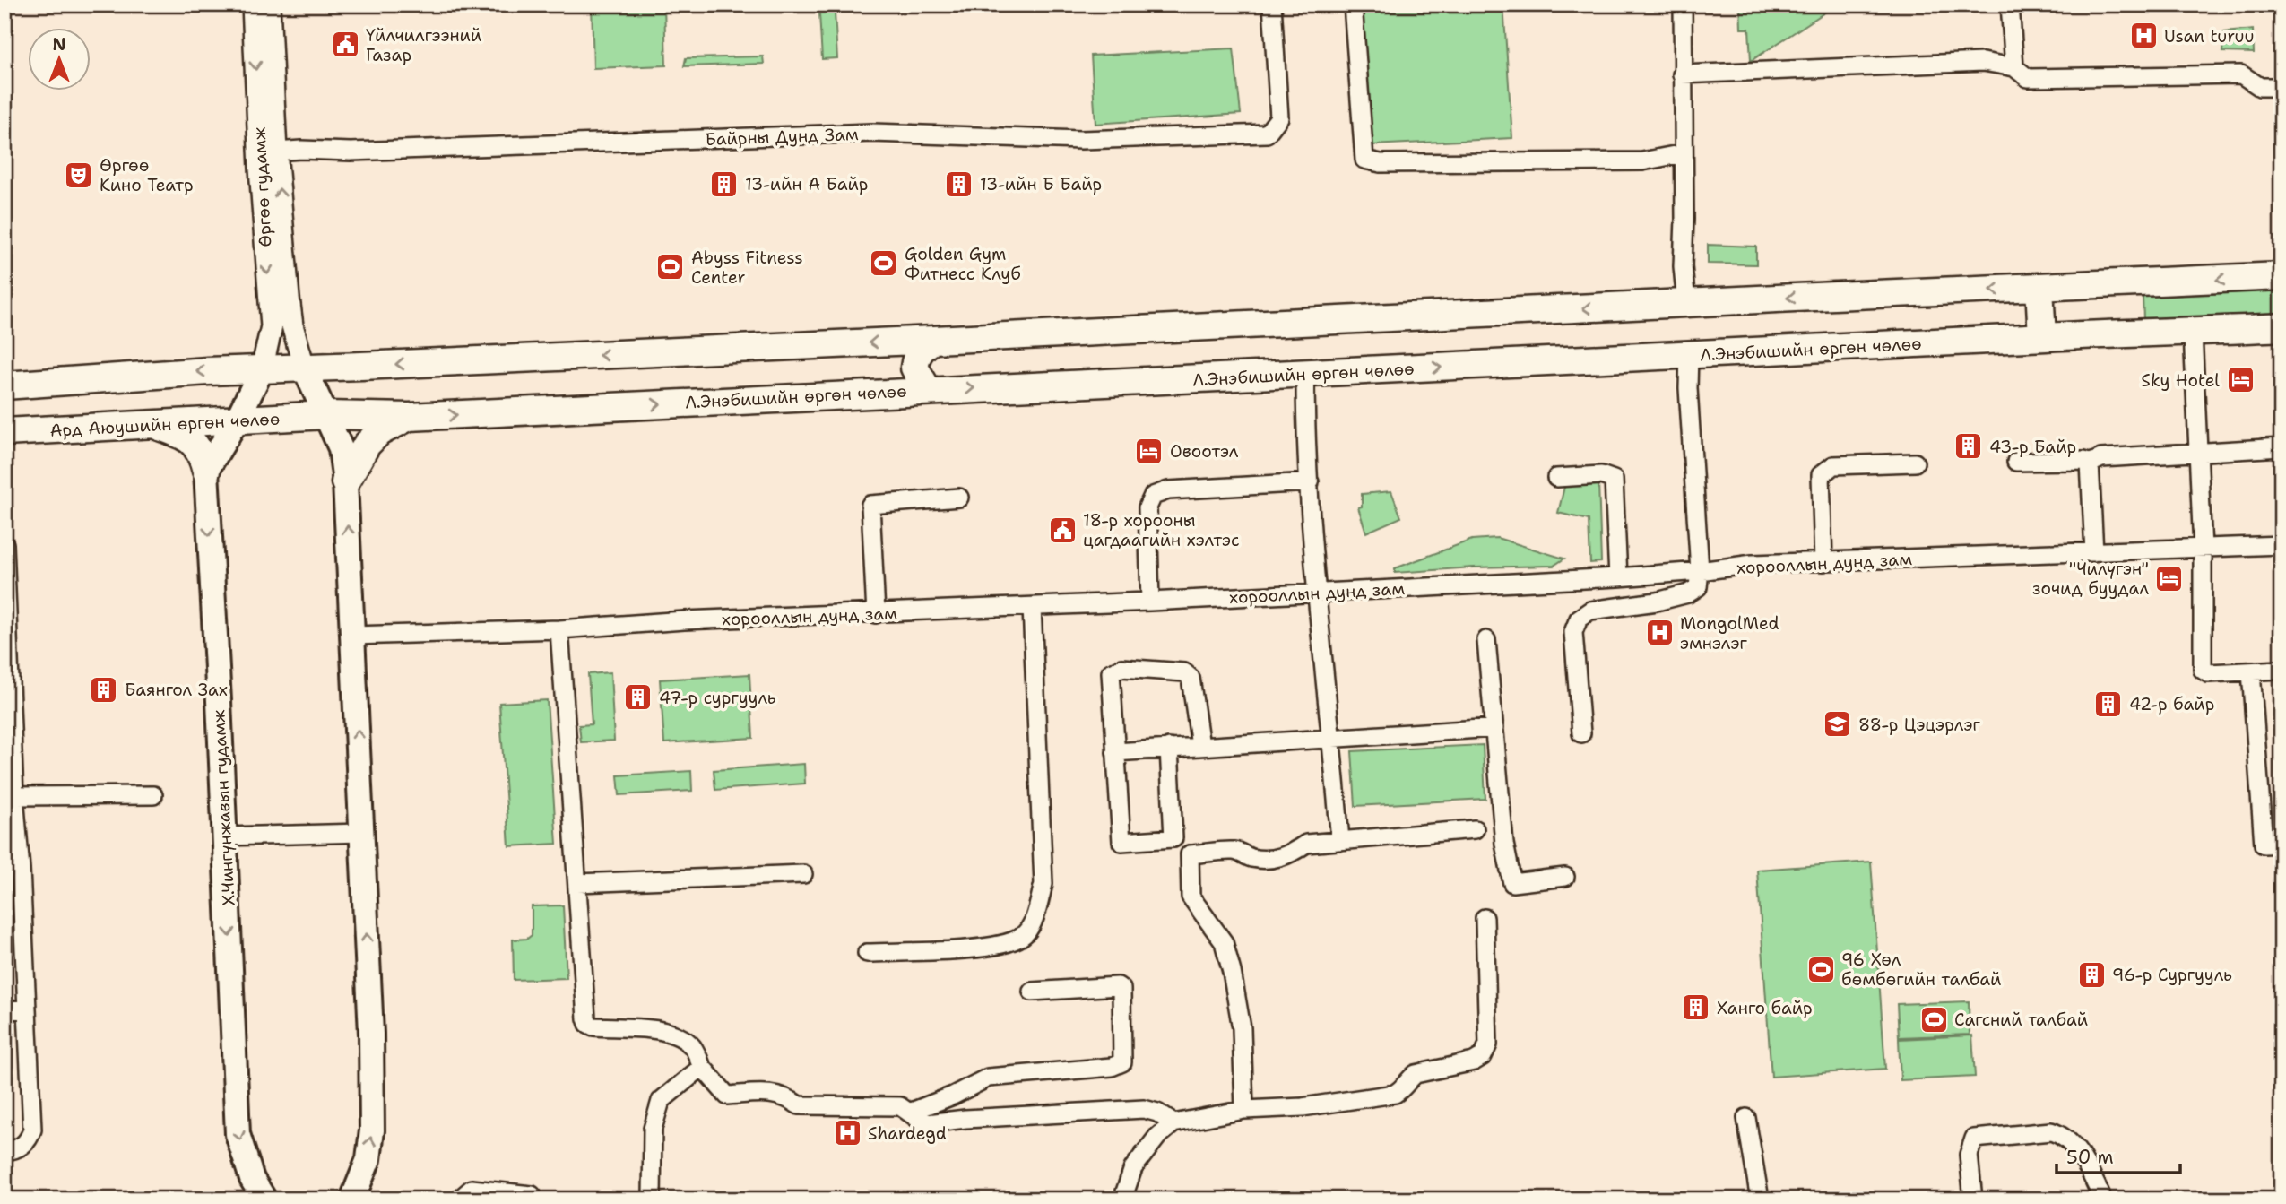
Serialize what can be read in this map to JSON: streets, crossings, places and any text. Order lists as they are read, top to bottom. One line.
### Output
{"streets":{"main road":["Л.Энэбишийн өргөн чөлөө","Ард Аюушийн өргөн чөлөө","Х.Чингүнжавын гудамж"],"street":["Байрны Дунд Зам","Өргөө гудамж","хорооллын дунд зам"]},"crossings":[["Байрны Дунд Зам","Өргөө гудамж"],["Л.Энэбишийн өргөн чөлөө","Ард Аюушийн өргөн чөлөө"]],"places":{"hospital":["Usan turuu","MongolMed эмнэлэг","Shardegd"],"public building":["Үйлчилгээний Газар","18-р хорооны цагдаагийн хэлтэс"],"theatre":["Өргөө Кино Театр"],"building":["13-ийн А Байр","13-ийн Б Байр","43-р Байр","Баянгол Зах","47-р сургууль","42-p байр","96-р Сургууль","Ханго байр"],"sports":["Golden Gym Фитнесс Клуб","Abyss Fitness Center","96 Хөл бөмбөгийн талбай","Сагсний талбай"],"hotel":["Sky Hotel","Овоотэл","\"Чилүгэн\" зочид буудал"],"school or university":["88-р Цэцэрлэг"]},"scale_bar":"50 m","north":"top"}
